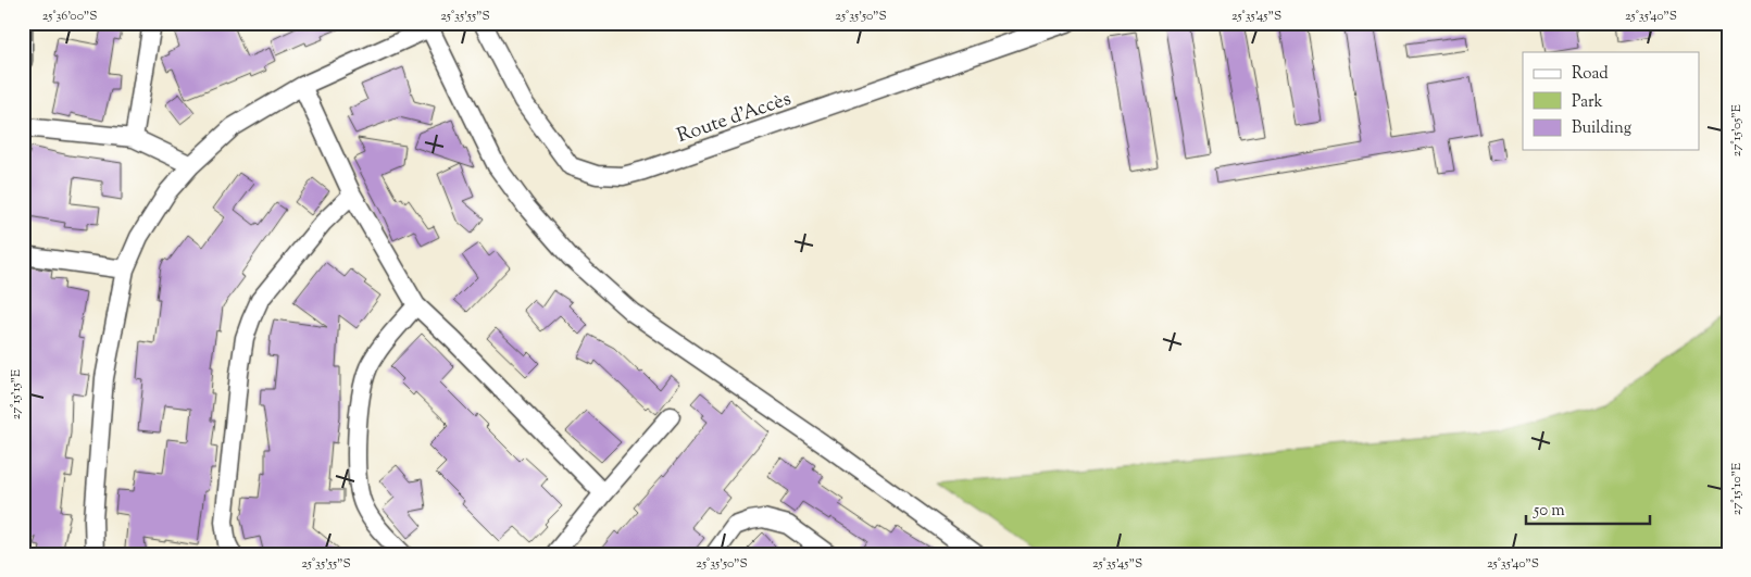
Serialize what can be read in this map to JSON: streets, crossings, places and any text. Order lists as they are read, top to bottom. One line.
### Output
{"streets":{"street":["Route d'Accès"]},"legend":["Road","Park","Building"],"scale_bar":"50 m","coordinates":["25°36'00\"S","25°35'55\"S","25°35'50\"S","25°35'45\"S","25°35'40\"S","27°15'05\"E","27°15'15\"E","27°15'10\"E"]}
